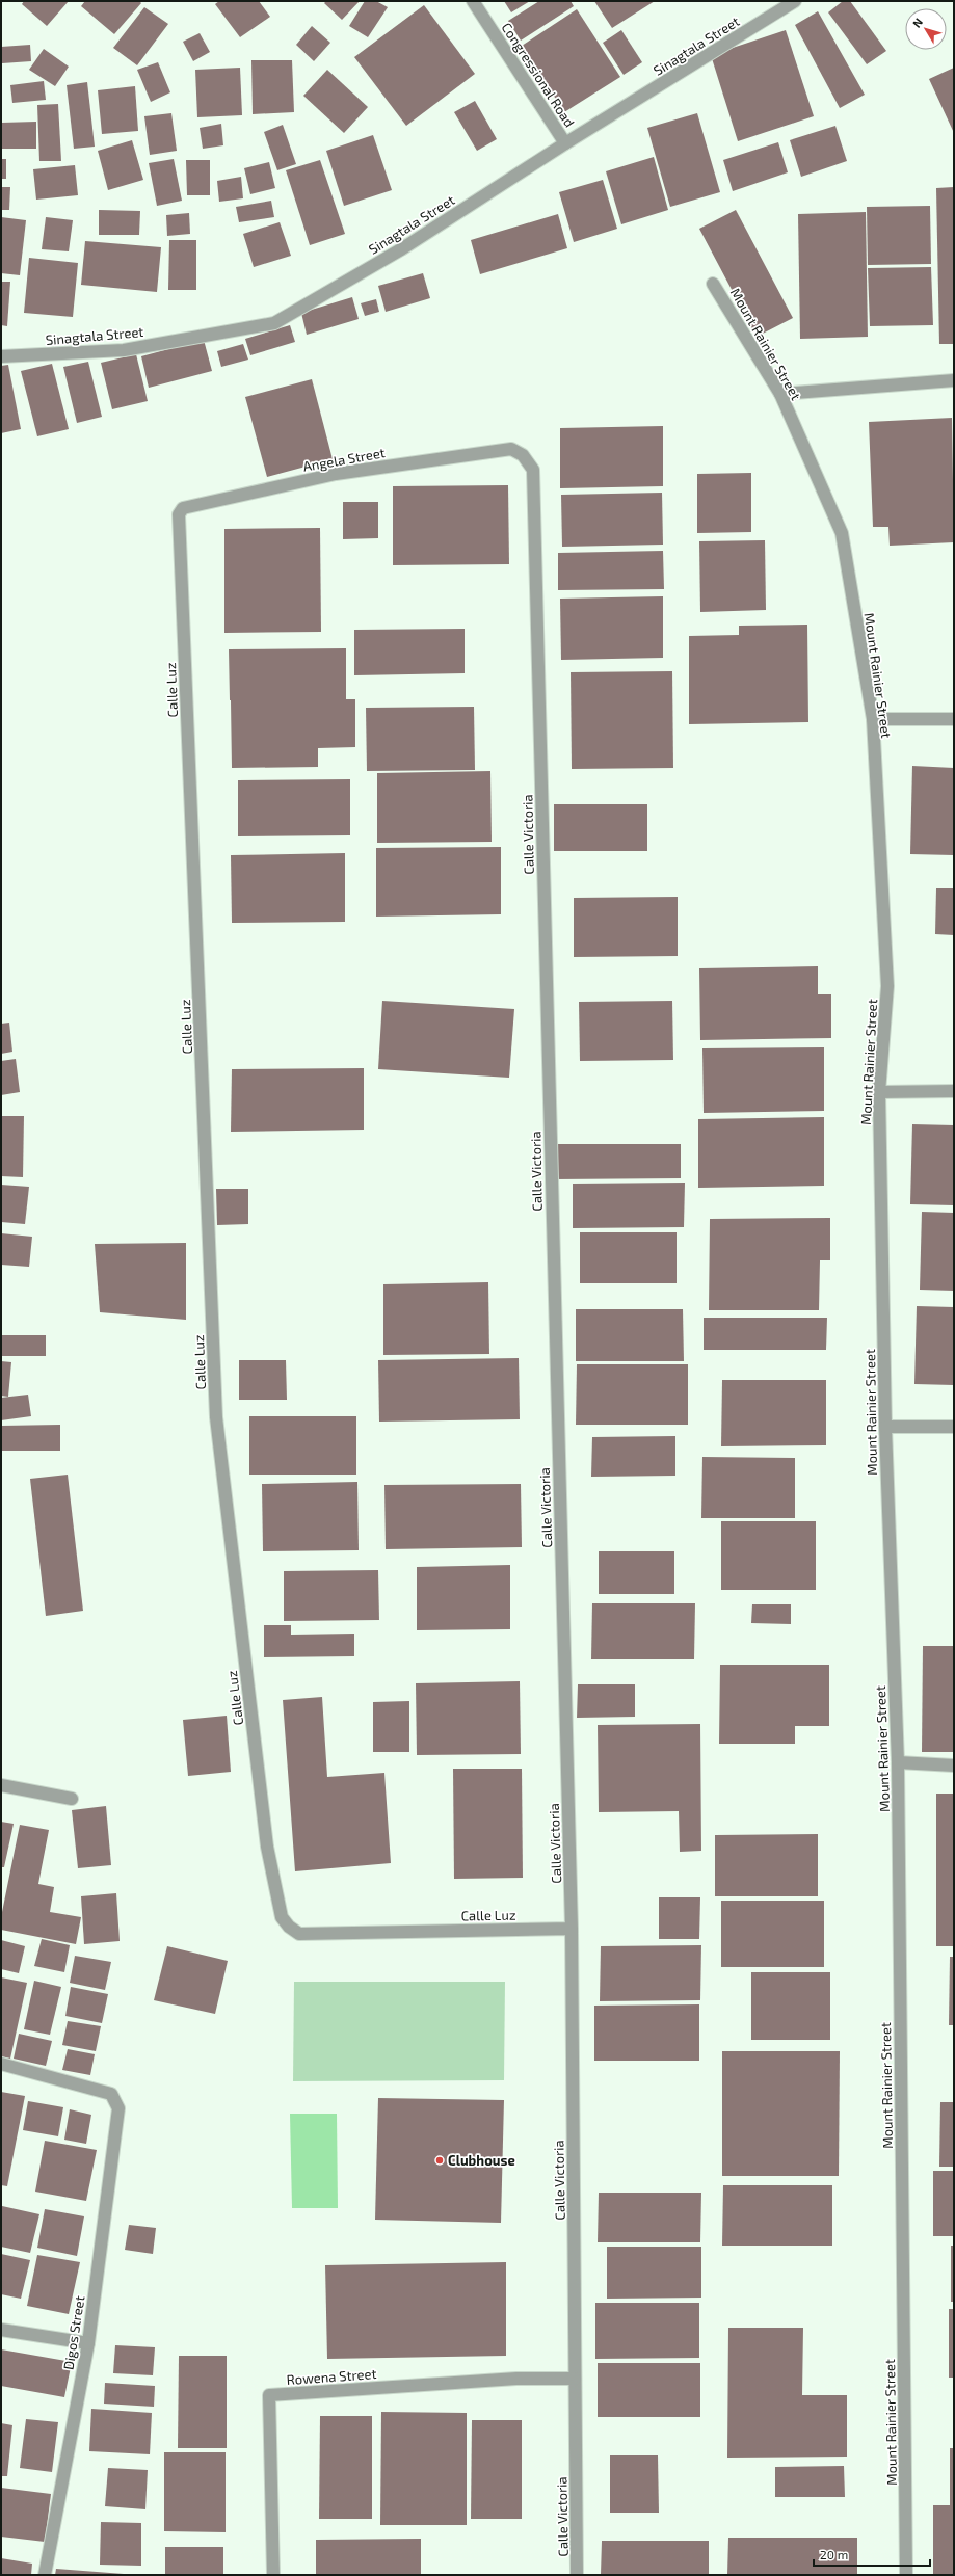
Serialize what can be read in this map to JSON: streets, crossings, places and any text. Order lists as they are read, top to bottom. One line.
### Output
{"streets":{"street":["Sinagtala Street","Congressional Road","Mount Rainier Street","Angela Street","Calle Luz","Calle Victoria","Digos Street","Rowena Street"]},"crossings":[["Sinagtala Street","Congressional Road"],["Angela Street","Calle Luz"],["Angela Street","Calle Victoria"],["Calle Luz","Calle Victoria"],["Calle Victoria","Rowena Street"]],"places":["Clubhouse"],"scale_bar":"20 m","north":"top left"}
